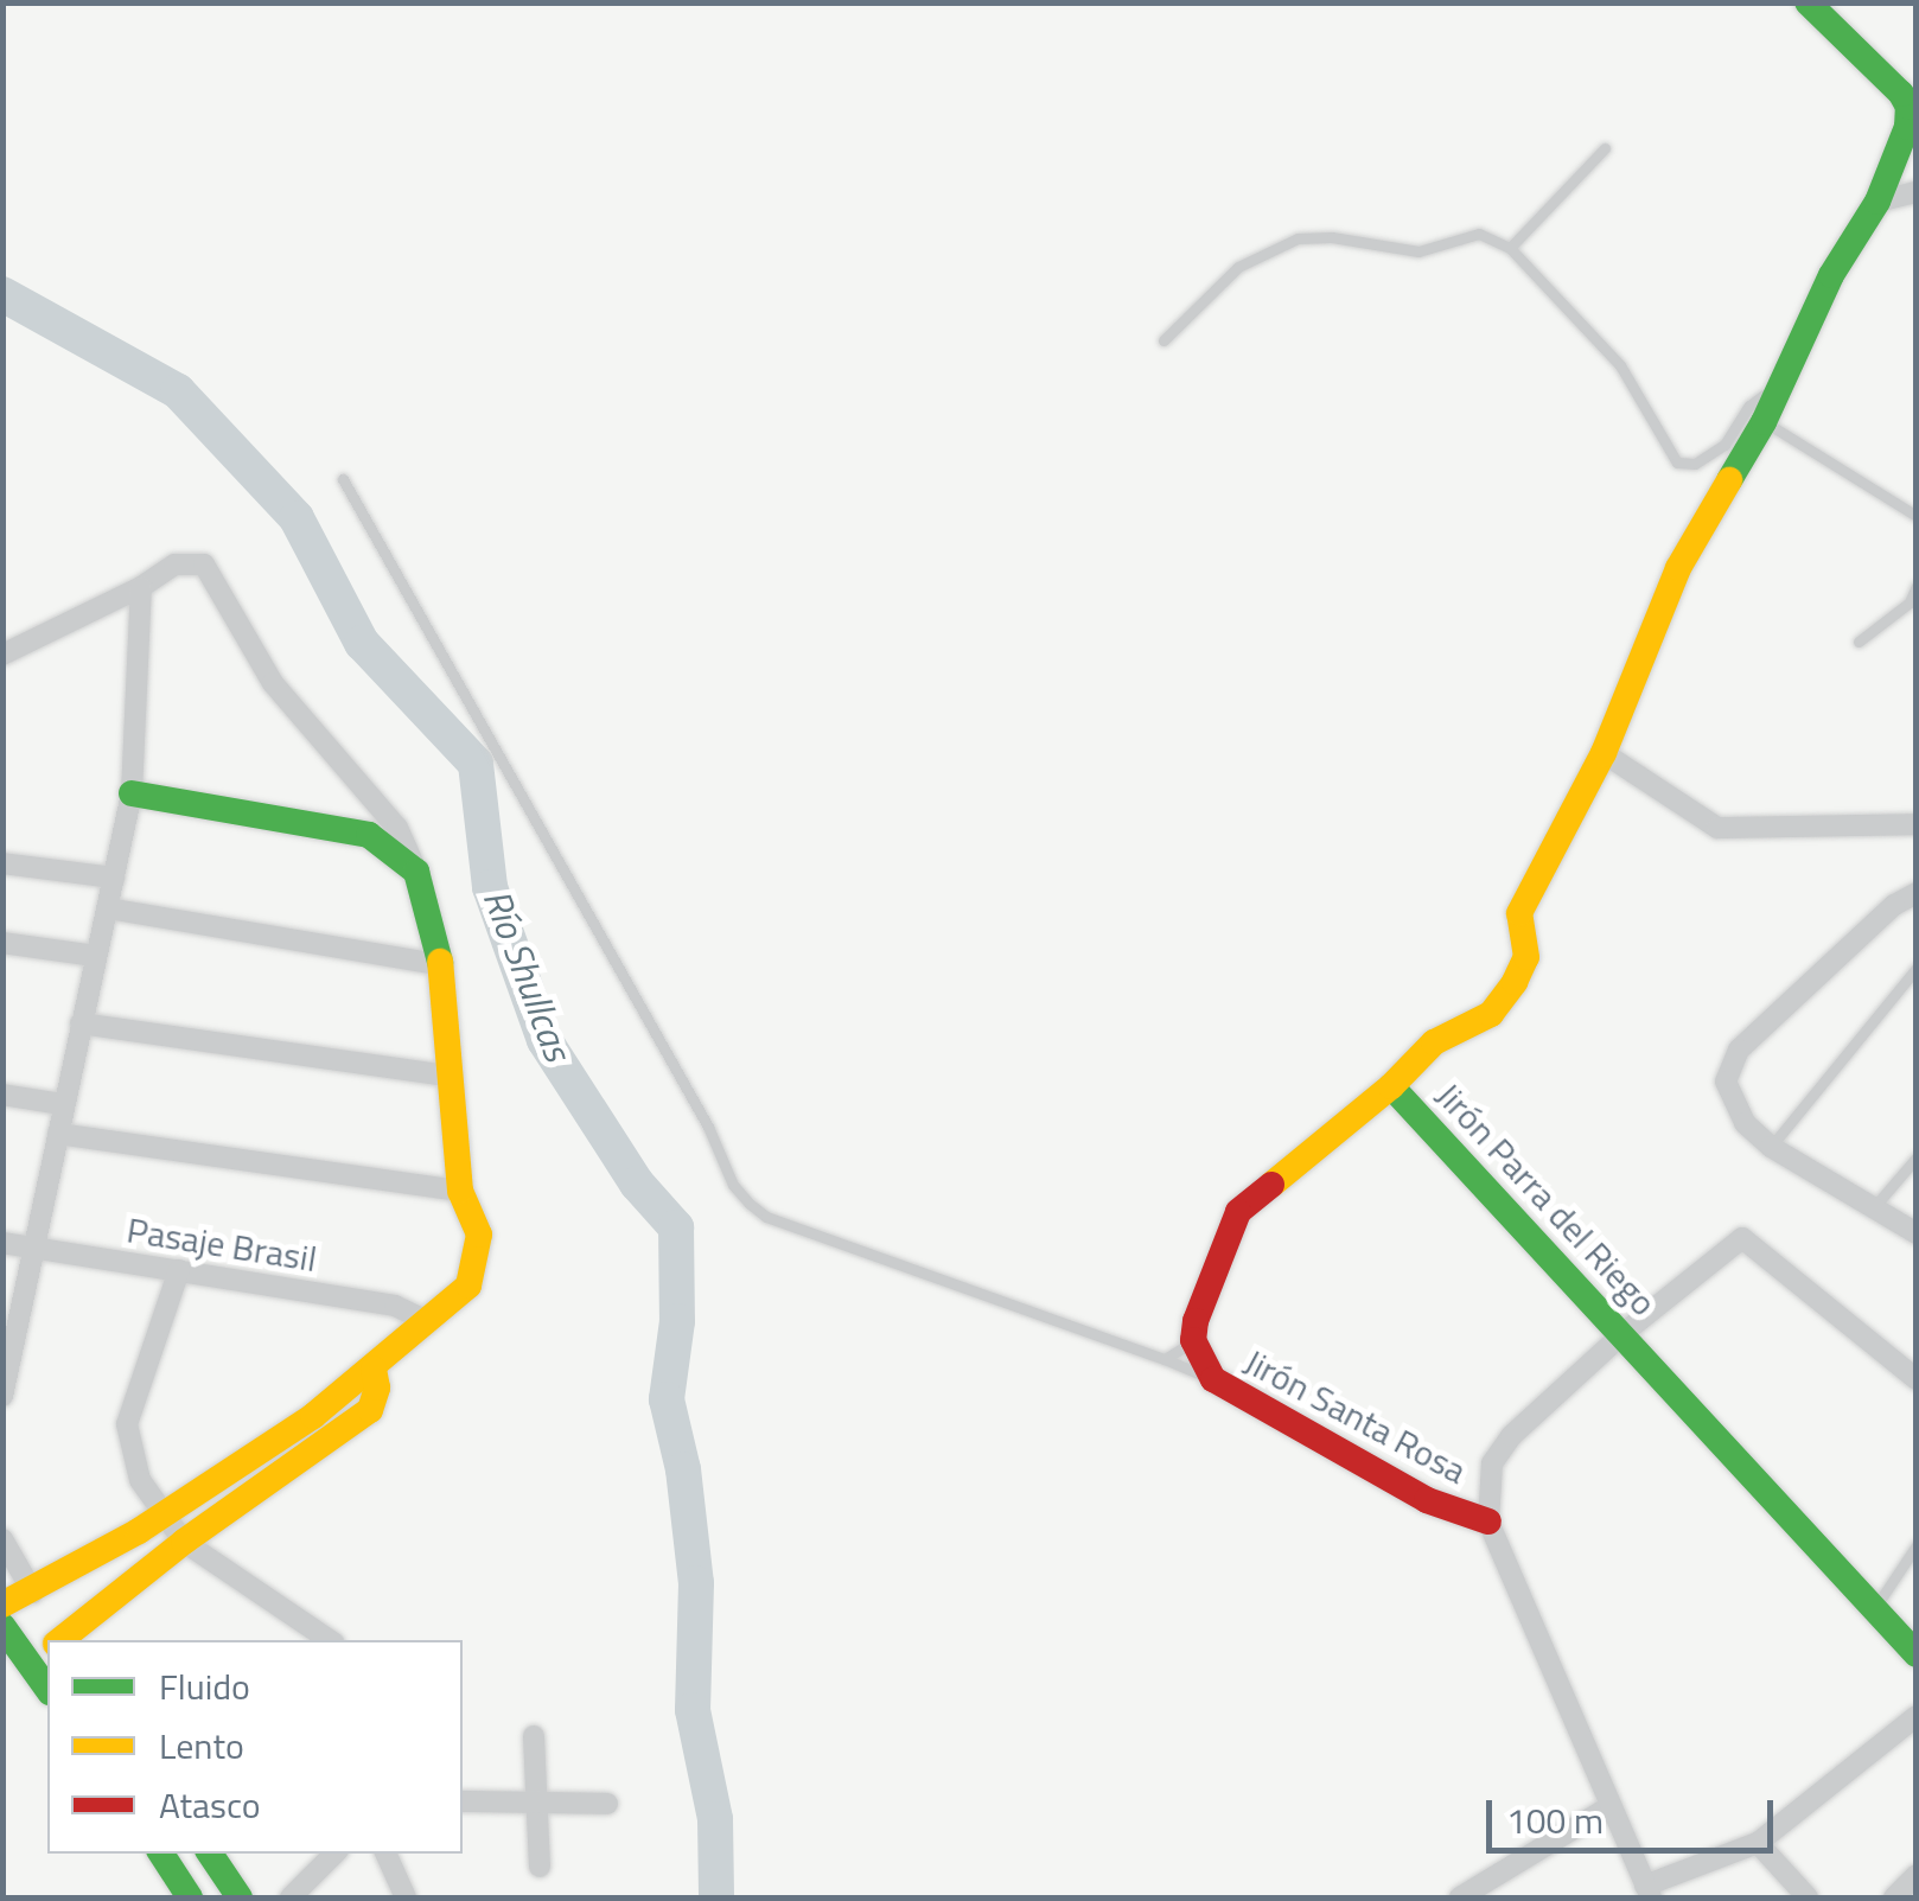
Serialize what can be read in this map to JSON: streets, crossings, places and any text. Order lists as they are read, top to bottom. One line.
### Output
{"streets":{"street":["Jirón Parra del Riego","Pasaje Brasil","Jirón Santa Rosa"]},"crossings":[["Jirón Parra del Riego","Jirón Santa Rosa"]],"water":["Río Shullcas"],"legend":["Fluido","Lento","Atasco"],"scale_bar":"100 m"}
